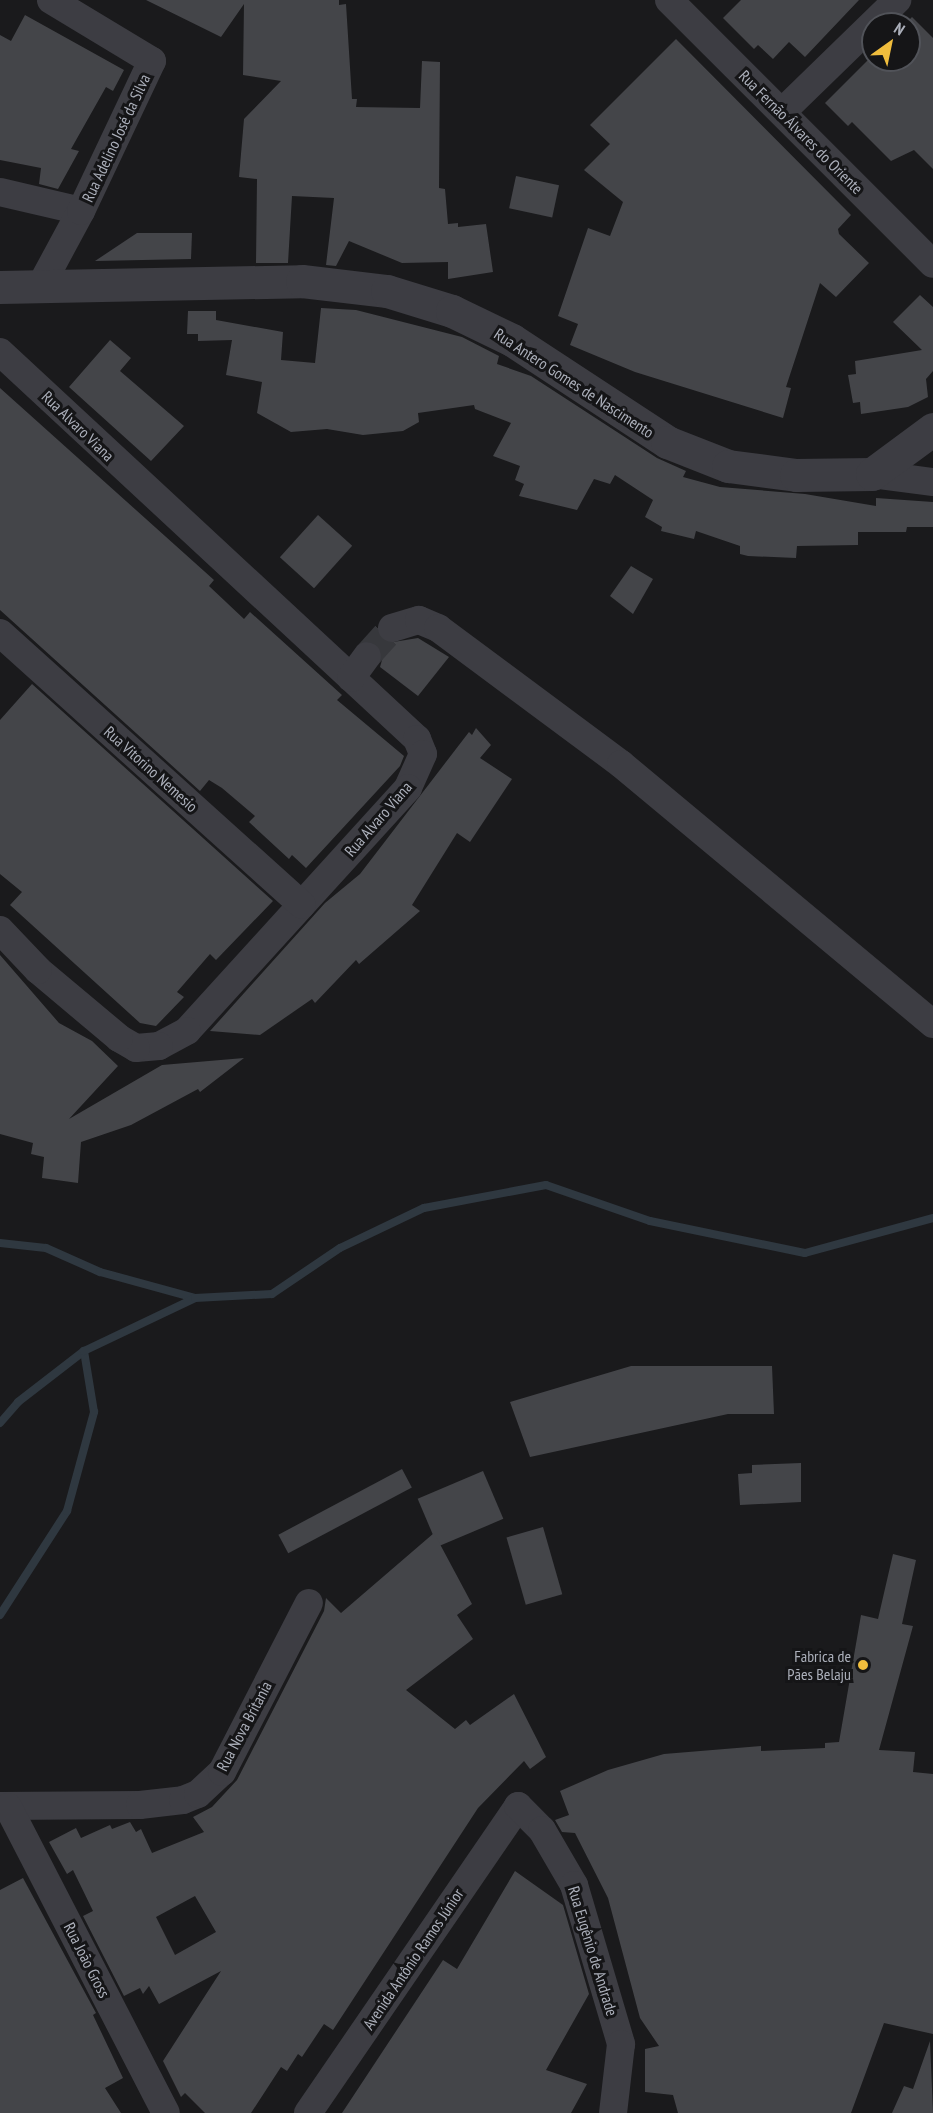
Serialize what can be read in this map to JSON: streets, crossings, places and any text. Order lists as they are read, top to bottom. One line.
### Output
{"streets":{"street":["Rua Fernão Álvares do Oriente","Rua Adelino José da Silva","Rua Antero Gomes de Nascimento","Rua Alvaro Viana","Rua Vitorino Nemesio","Rua Nova Britania","Rua Eugênio de Andrade","Avenida Antônio Ramos Júnior","Rua João Gross"]},"crossings":[["Rua Adelino José da Silva","Rua Antero Gomes de Nascimento"],["Rua Alvaro Viana","Rua Vitorino Nemesio"],["Rua Nova Britania","Rua João Gross"],["Rua Eugênio de Andrade","Avenida Antônio Ramos Júnior"]],"places":["Fabrica de Pães Belaju"],"north":"top right"}
